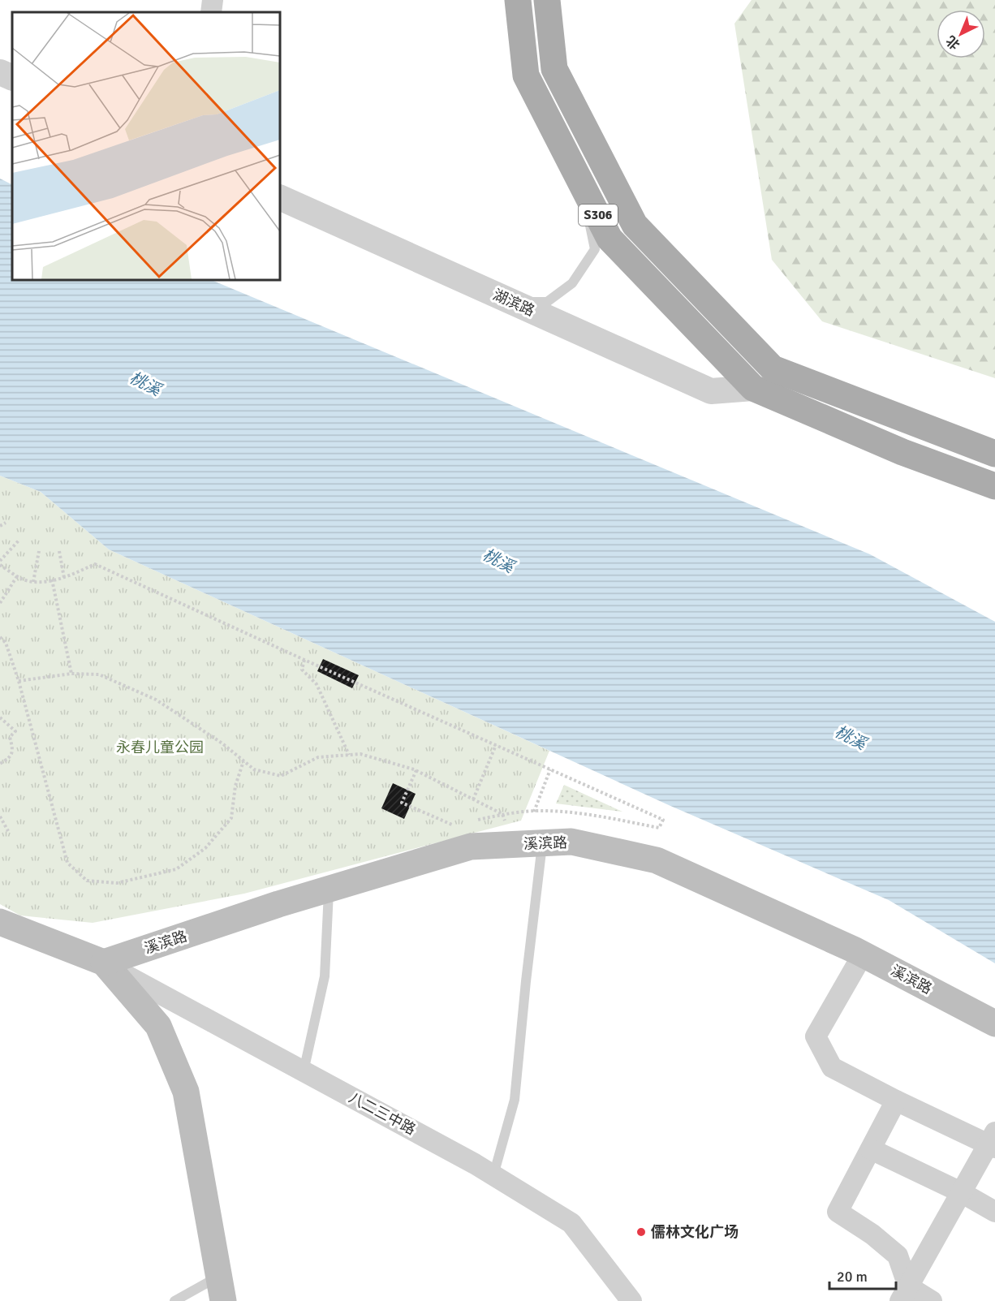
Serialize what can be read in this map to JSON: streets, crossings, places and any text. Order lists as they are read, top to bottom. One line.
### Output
{"streets":{"main road":["S306","溪滨路","八二三中路"],"street":["湖滨路"]},"crossings":[["S306","湖滨路"],["溪滨路","八二三中路"]],"water":["桃溪"],"parks":["永春儿童公园"],"places":["儒林文化广场"],"scale_bar":"20 m","north":"bottom left"}
